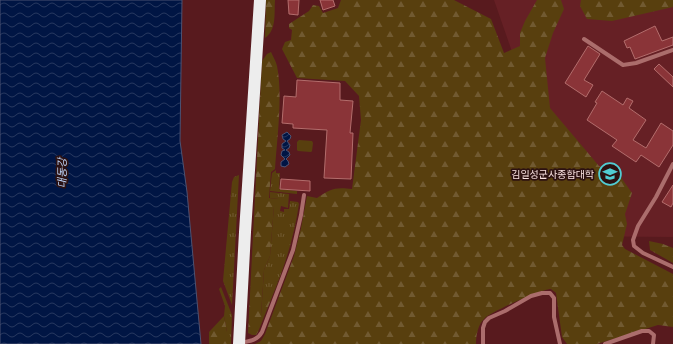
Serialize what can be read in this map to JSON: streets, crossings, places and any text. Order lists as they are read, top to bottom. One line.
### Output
{"water":["대동강"],"places":{"school or university":["김일성군사종합대학"]}}
